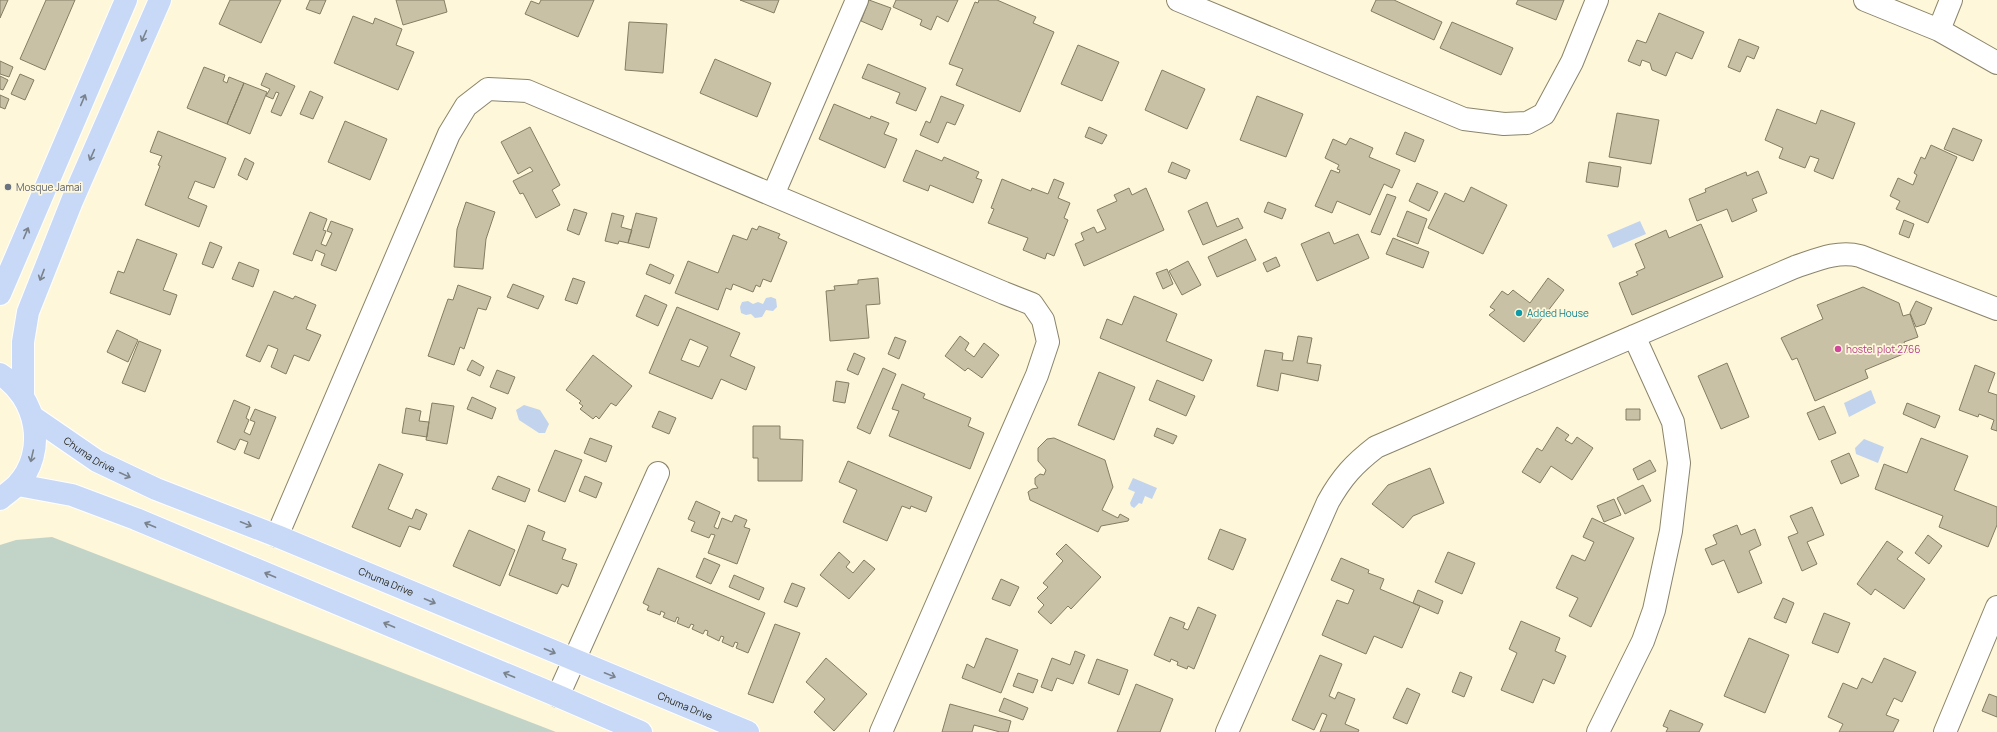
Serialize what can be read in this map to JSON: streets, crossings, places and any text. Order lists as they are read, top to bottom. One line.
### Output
{"streets":{"main road":["Chuma Drive"]},"places":["Mosque Jamai","Added House","hostel plot 2766"]}
